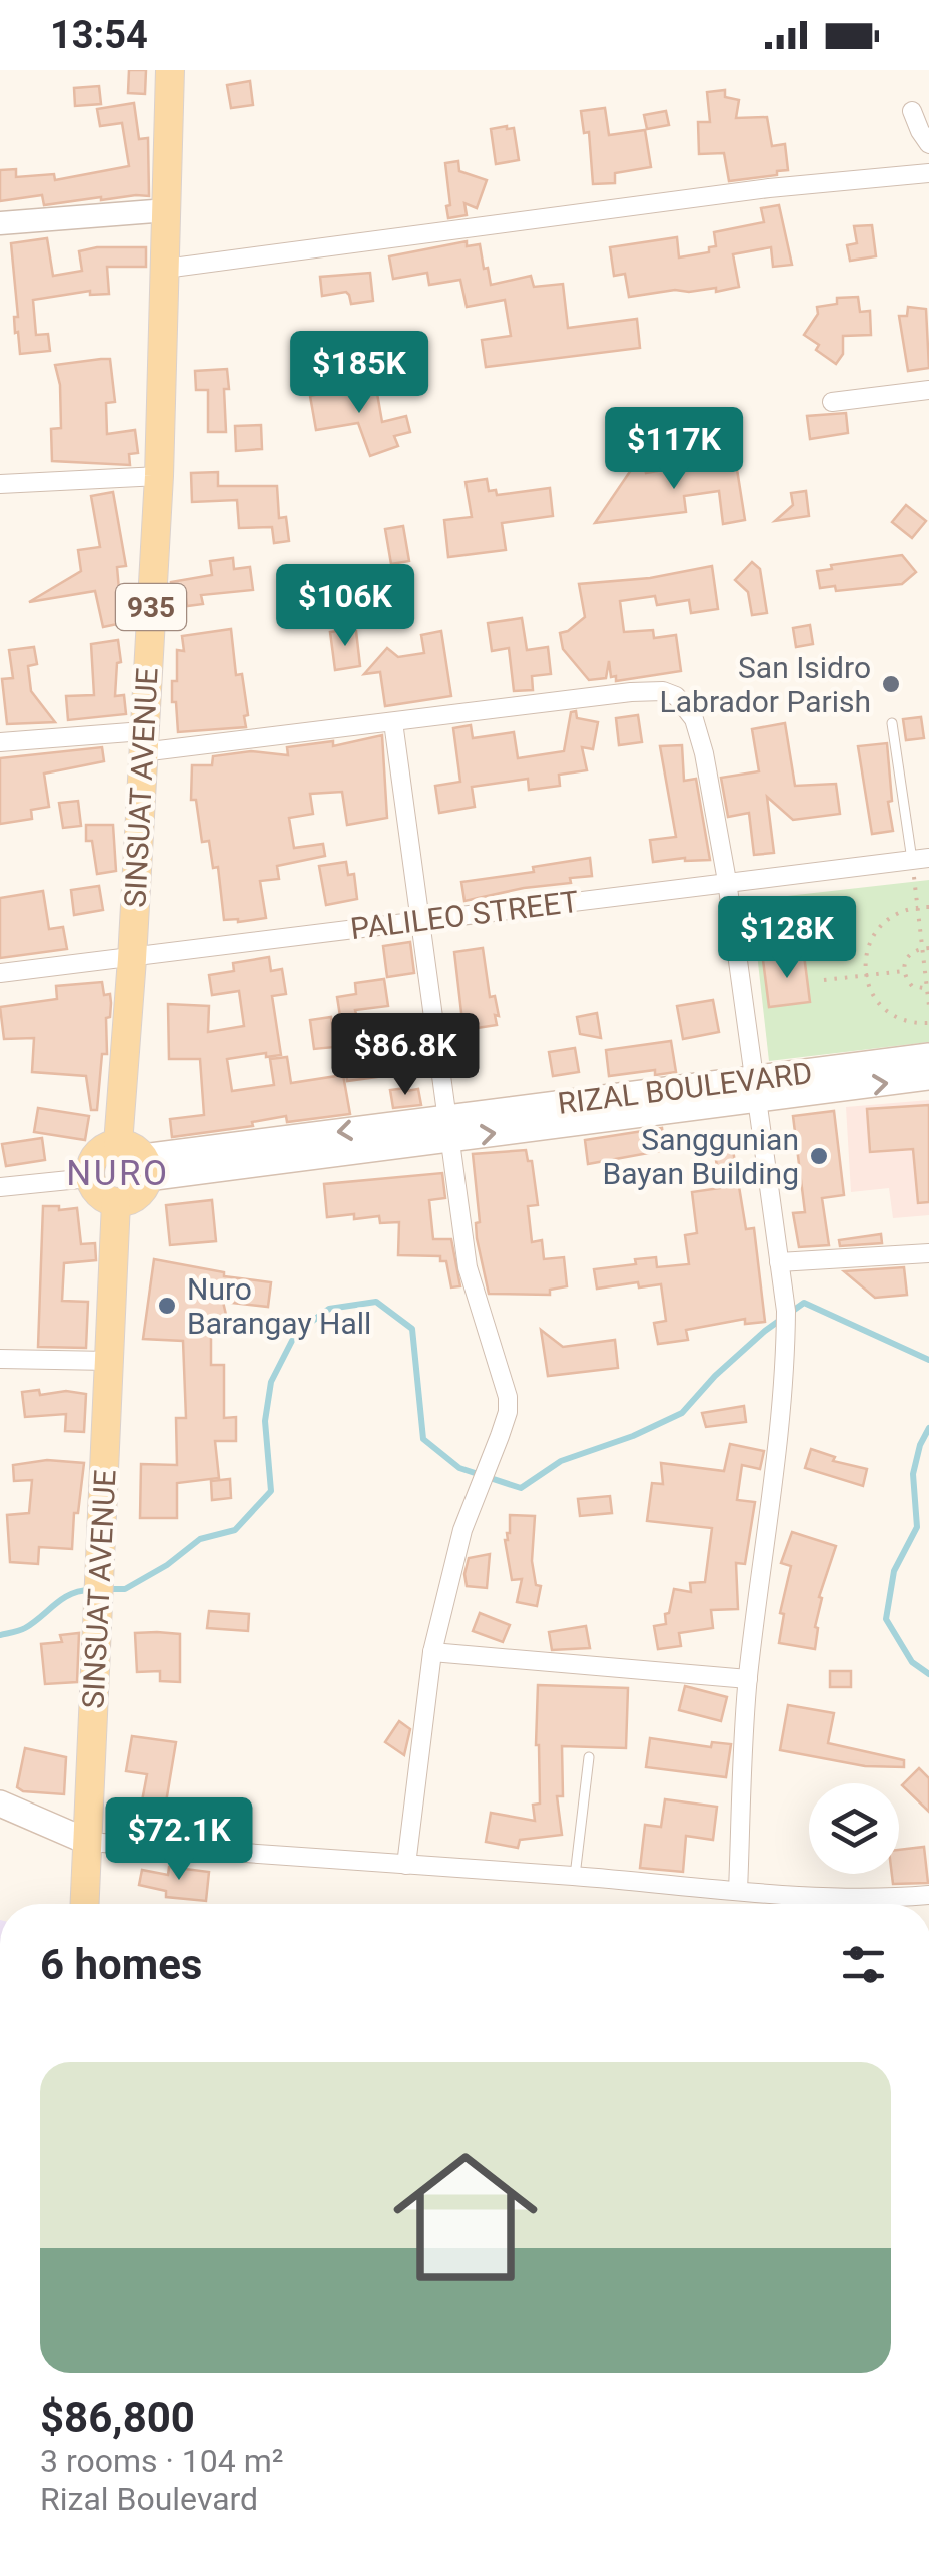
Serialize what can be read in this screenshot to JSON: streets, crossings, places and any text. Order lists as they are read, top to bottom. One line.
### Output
{"streets":{"main road":["935","SINSUAT AVENUE","RIZAL BOULEVARD"],"street":["PALILEO STREET"]},"crossings":[["SINSUAT AVENUE","PALILEO STREET"],["SINSUAT AVENUE","RIZAL BOULEVARD"]],"districts":["NURO"],"places":["San Isidro Labrador Parish","Sanggunian Bayan Building","Nuro Barangay Hall"],"page":{"status":"13:54","price":["$185K","$117K","$106K","$128K","$86.8K","$72.1K"],"heading":"6 homes","list":[{"name":"$86,800","note":"3 rooms · 104 m² · Rizal Boulevard"}]}}
